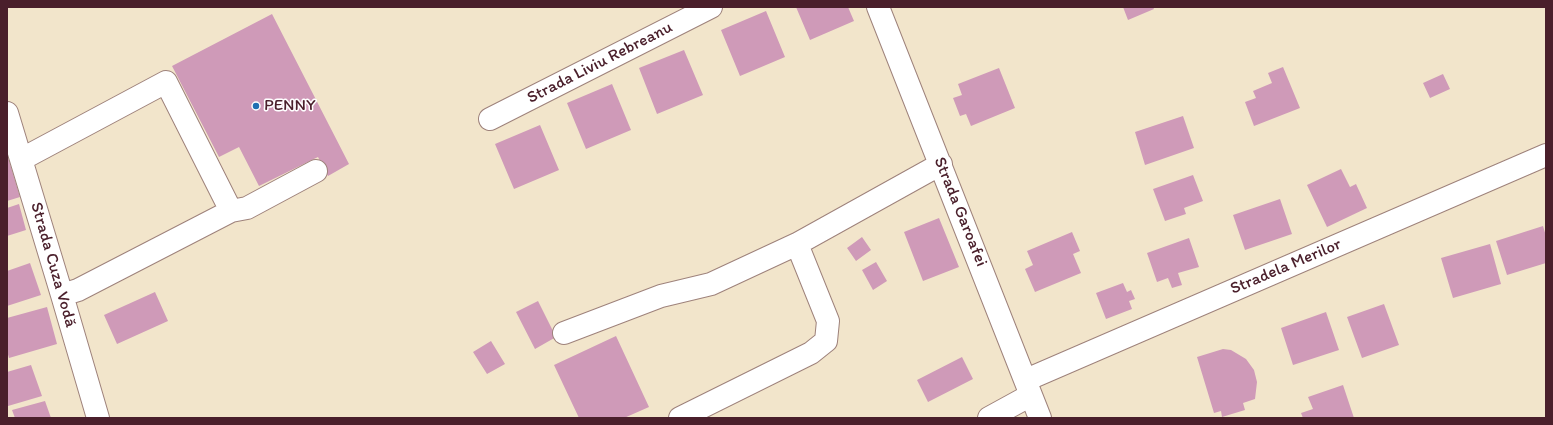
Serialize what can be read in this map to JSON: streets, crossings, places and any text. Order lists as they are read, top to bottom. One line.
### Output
{"streets":{"street":["Strada Liviu Rebreanu","Strada Garoafei","Strada Cuza Vodă","Stradela Merilor"]},"crossings":[["Strada Garoafei","Stradela Merilor"]],"places":["PENNY"]}
